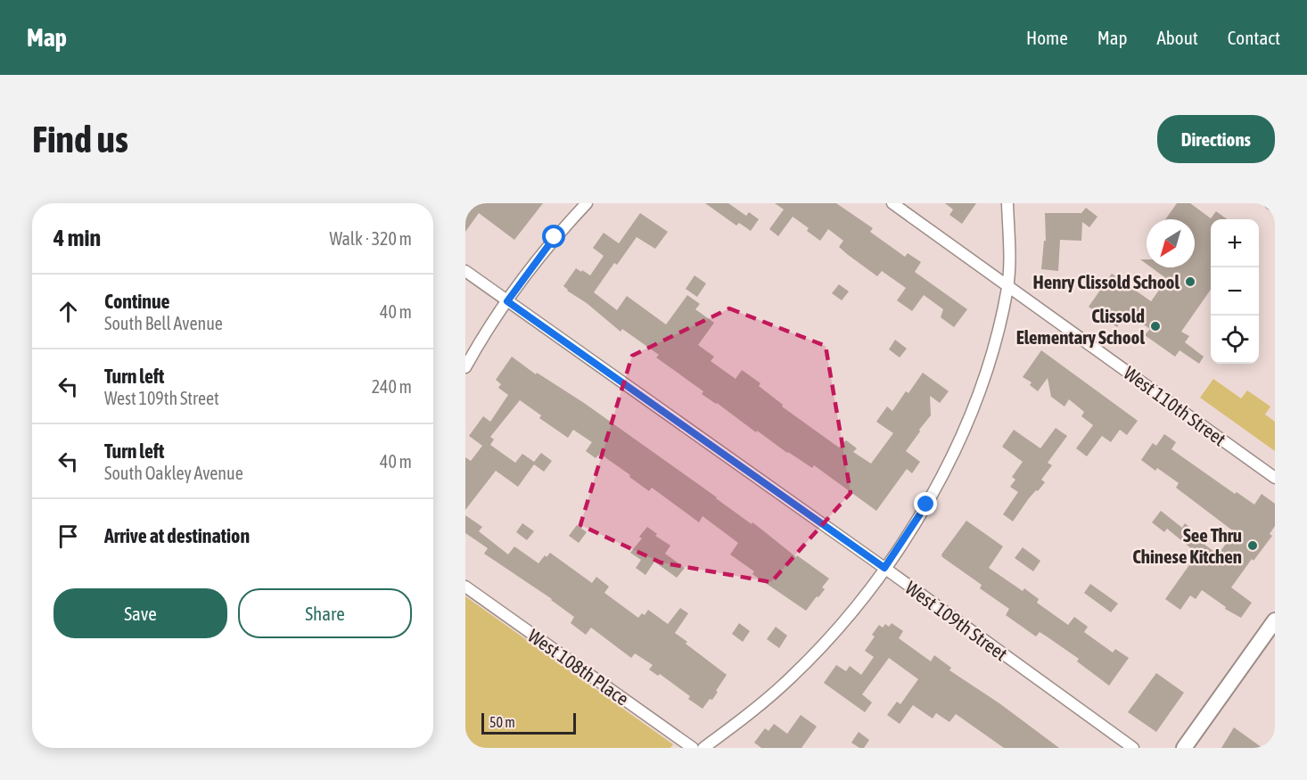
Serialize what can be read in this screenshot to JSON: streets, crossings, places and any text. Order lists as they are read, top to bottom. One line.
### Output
{"streets":{"street":["West 110th Street","West 109th Street","West 108th Place"]},"places":["Henry Clissold School","Clissold Elementary School","See Thru Chinese Kitchen"],"scale_bar":"50 m","north":"bottom left","page":{"header":"Map","nav":["Home","Map","About","Contact"],"buttons":["Directions",["Save","Share"]],"title":"Find us","heading":["4 min","Walk · 320 m"],"map_buttons":["+","−"],"list":[["Continue","South Bell Avenue","40 m"],["Turn left","West 109th Street","240 m"],["Turn left","South Oakley Avenue","40 m"],"Arrive at destination"],"scale":"50 m"}}
